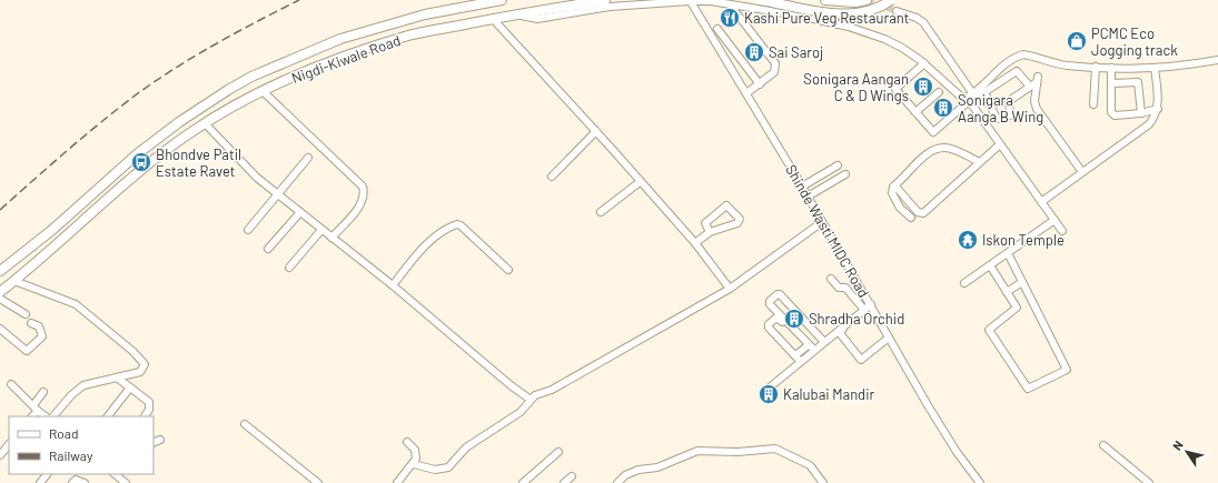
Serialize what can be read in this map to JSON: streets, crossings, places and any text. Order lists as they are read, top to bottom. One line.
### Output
{"streets":{"main road":["Nigdi-Kiwale Road"],"street":["Shinde Wasti MIDC Road"]},"places":{"restaurant":["Kashi Pure Veg Restaurant"],"shop":["PCMC Eco Jogging track"],"building":["Sai Saroj","Sonigara Aangan C & D Wings","Sonigara Aanga B Wing","Shradha Orchid","Kalubai Mandir"],"bus stop":["Bhondve Patil Estate Ravet"],"temple":["Iskon Temple"]},"legend":["Road","Railway"],"north":"top left"}
